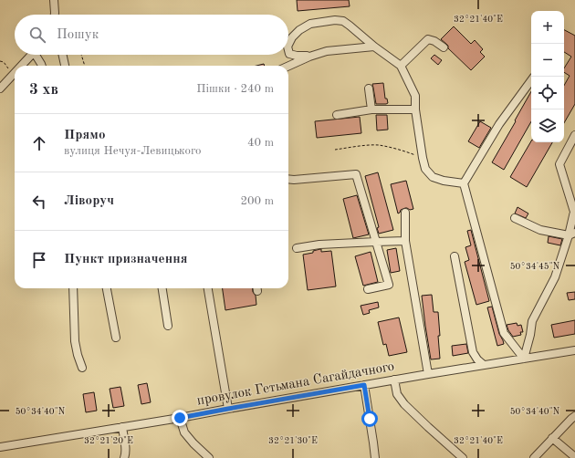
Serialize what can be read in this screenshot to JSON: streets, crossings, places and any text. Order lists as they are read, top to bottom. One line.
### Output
{"streets":{"street":["провулок Гетьмана Сагайдачного"]},"page":{"map_buttons":["+","−"],"search":"Пошук","heading":["3 хв","Пішки · 240 m"],"list":[["Прямо","вулиця Нечуя-Левицького","40 m"],["Ліворуч","200 m"],"Пункт призначення"]},"coordinates":["32°21'40\"E","50°34'45\"N","50°34'40\"N","32°21'20\"E","32°21'30\"E"]}
